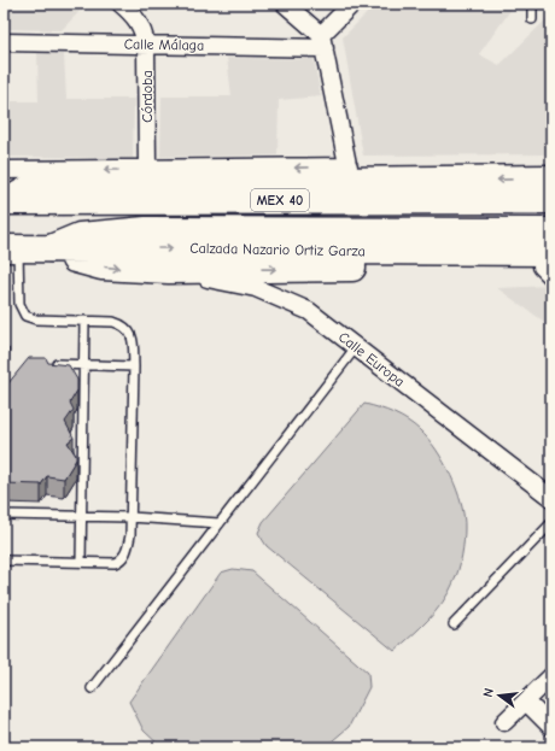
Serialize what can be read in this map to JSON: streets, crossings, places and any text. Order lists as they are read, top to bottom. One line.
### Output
{"streets":{"main road":["MEX 40","Calzada Nazario Ortiz Garza"],"street":["Calle Málaga","Córdoba","Calle Europa"]},"crossings":[["Calle Málaga","Córdoba"]],"north":"left"}
